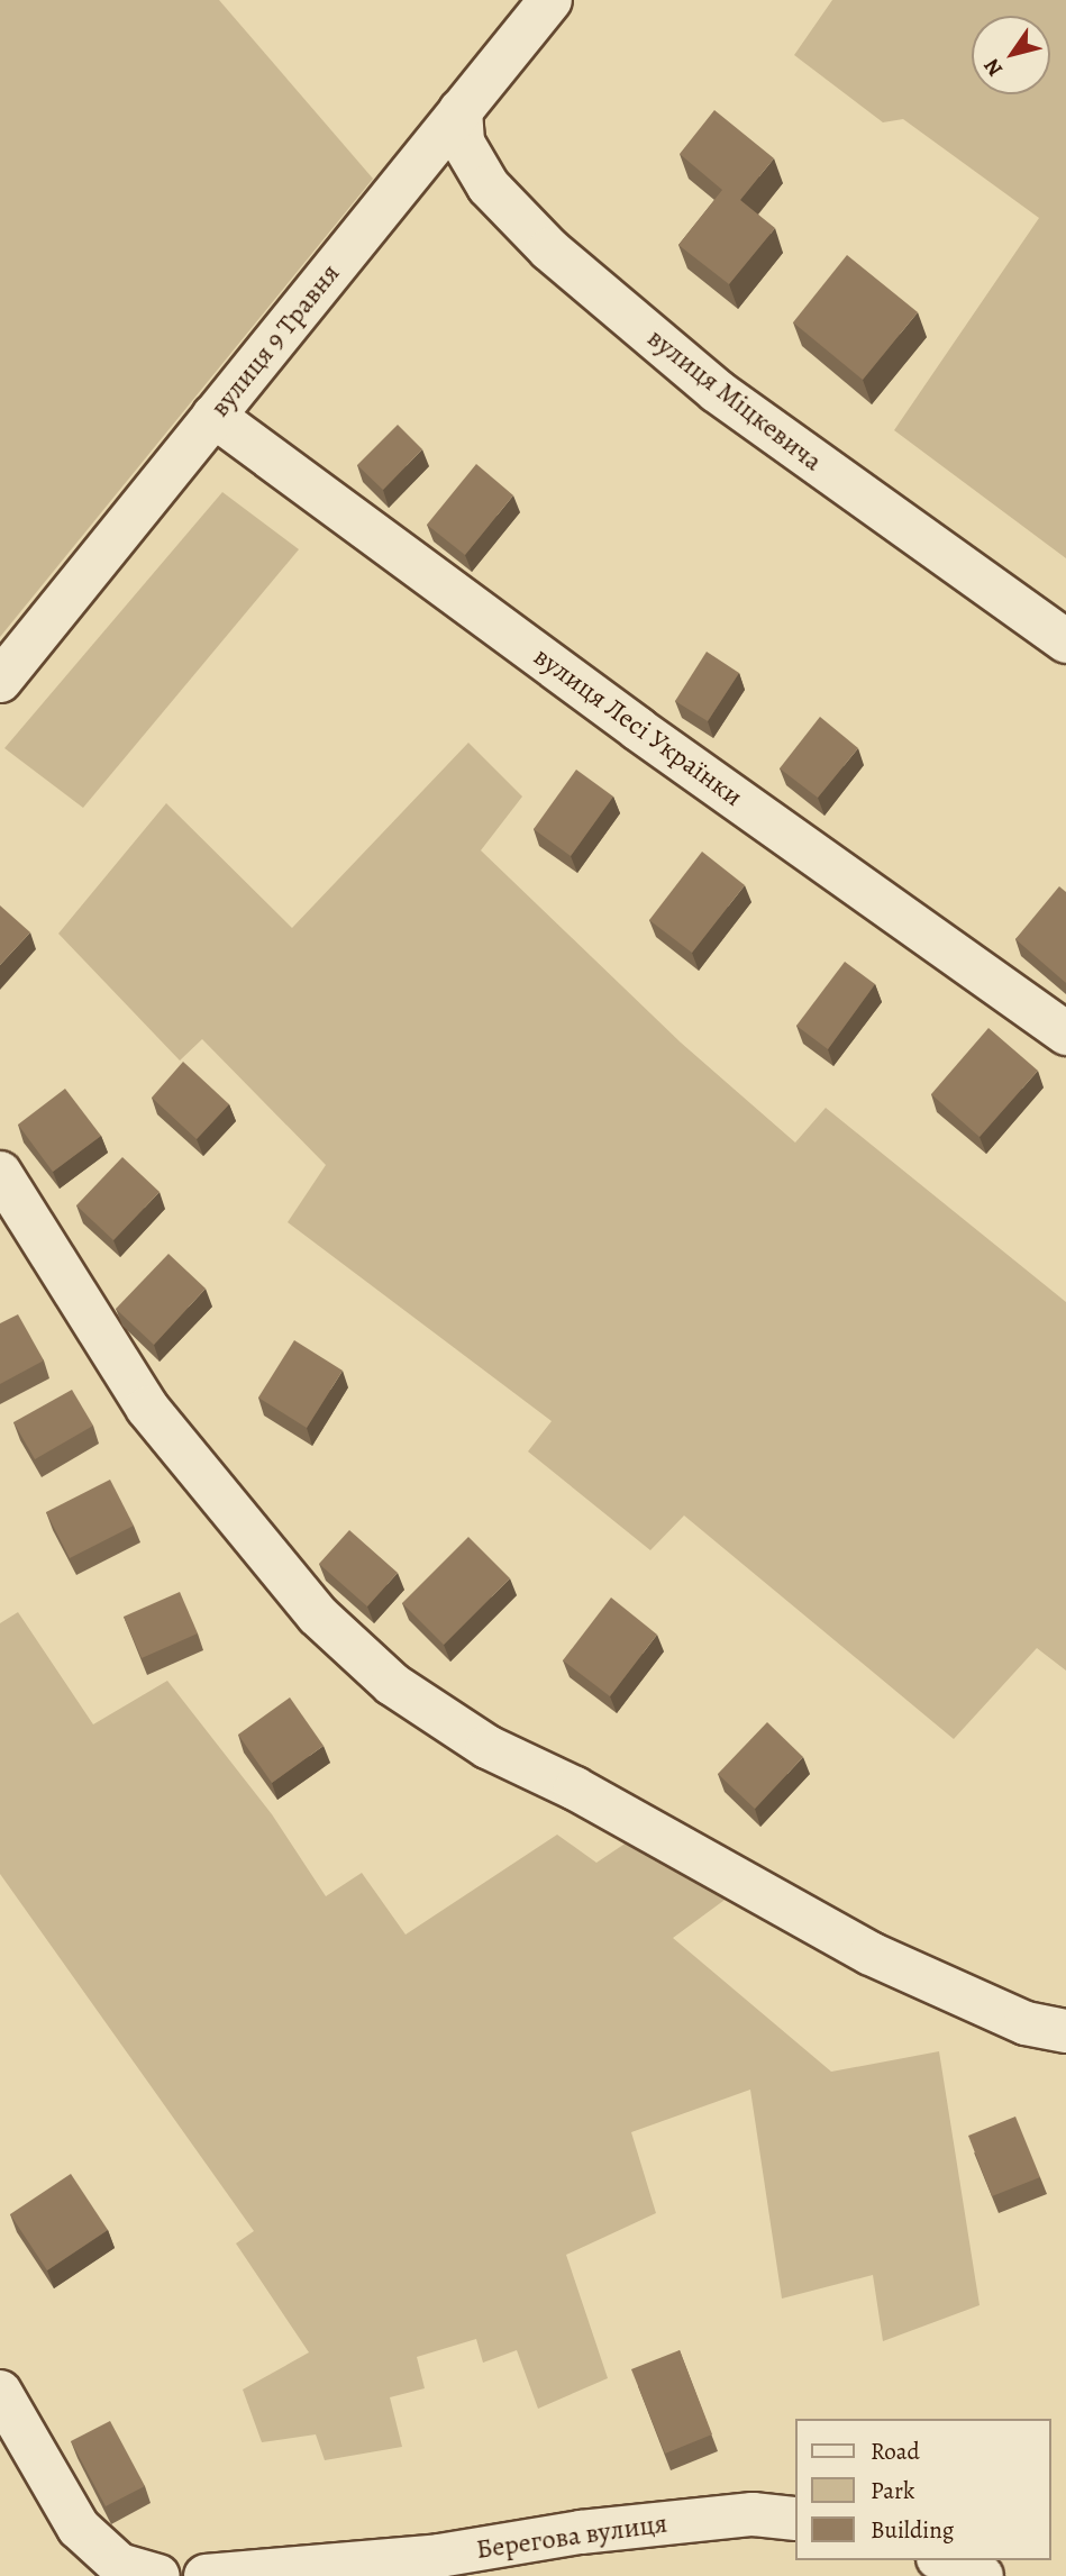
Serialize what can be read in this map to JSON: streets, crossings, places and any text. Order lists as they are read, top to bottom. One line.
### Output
{"streets":{"street":["вулиця 9 Травня","вулиця Міцкевича","вулиця Лесі Українки","Берегова вулиця"]},"crossings":[["вулиця 9 Травня","вулиця Міцкевича"],["вулиця 9 Травня","вулиця Лесі Українки"]],"legend":["Road","Park","Building"],"north":"bottom left"}
